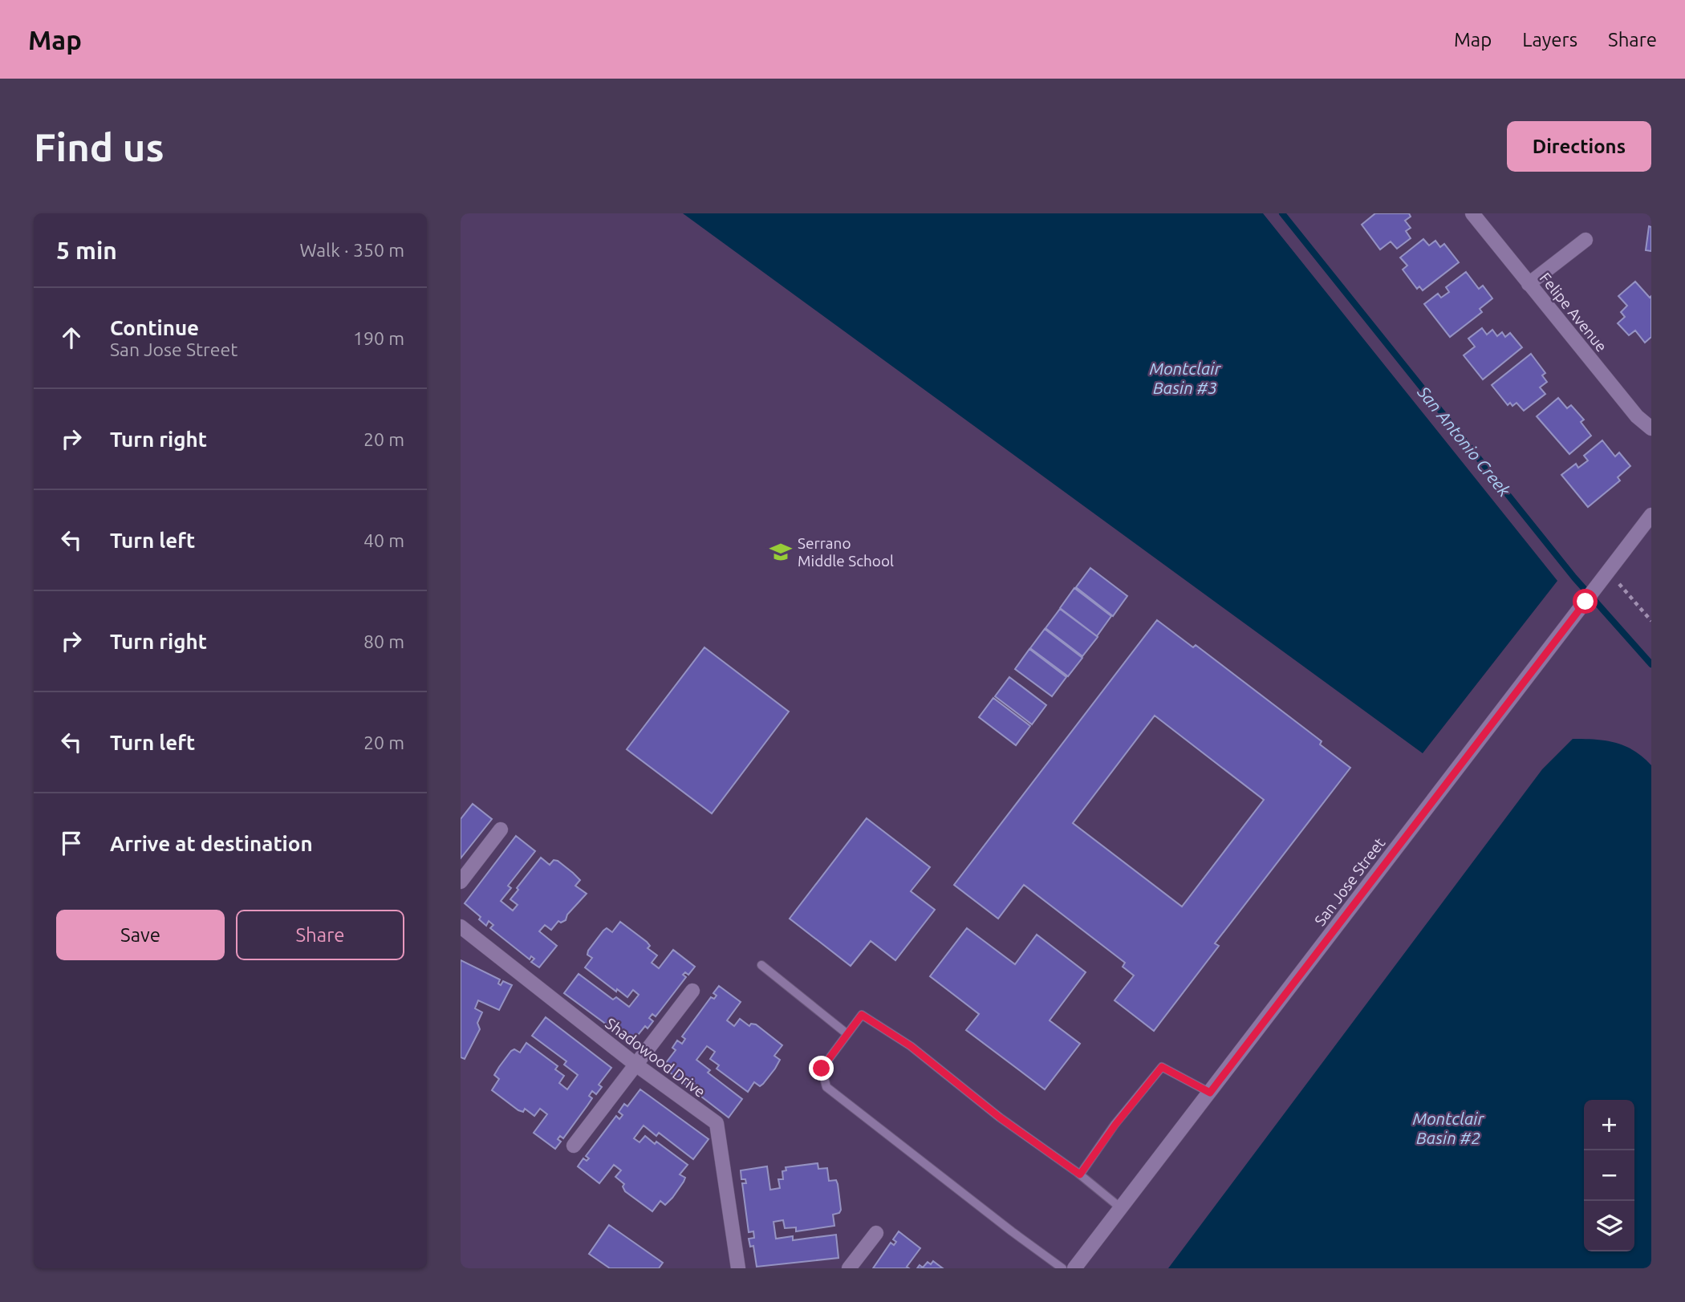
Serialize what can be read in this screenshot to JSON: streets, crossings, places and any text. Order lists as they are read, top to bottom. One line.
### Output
{"streets":{"street":["Felipe Avenue","San Jose Street","Shadowood Drive"]},"water":["Montclair Basin #3","San Antonio Creek","Montclair Basin #2"],"places":{"school or university":["Serrano Middle School"]},"page":{"header":"Map","nav":["Map","Layers","Share"],"buttons":["Directions",["Save","Share"]],"title":"Find us","heading":["5 min","Walk · 350 m"],"list":[["Continue","San Jose Street","190 m"],["Turn right","20 m"],["Turn left","40 m"],["Turn right","80 m"],["Turn left","20 m"],"Arrive at destination"],"map_buttons":["+","−"]}}
